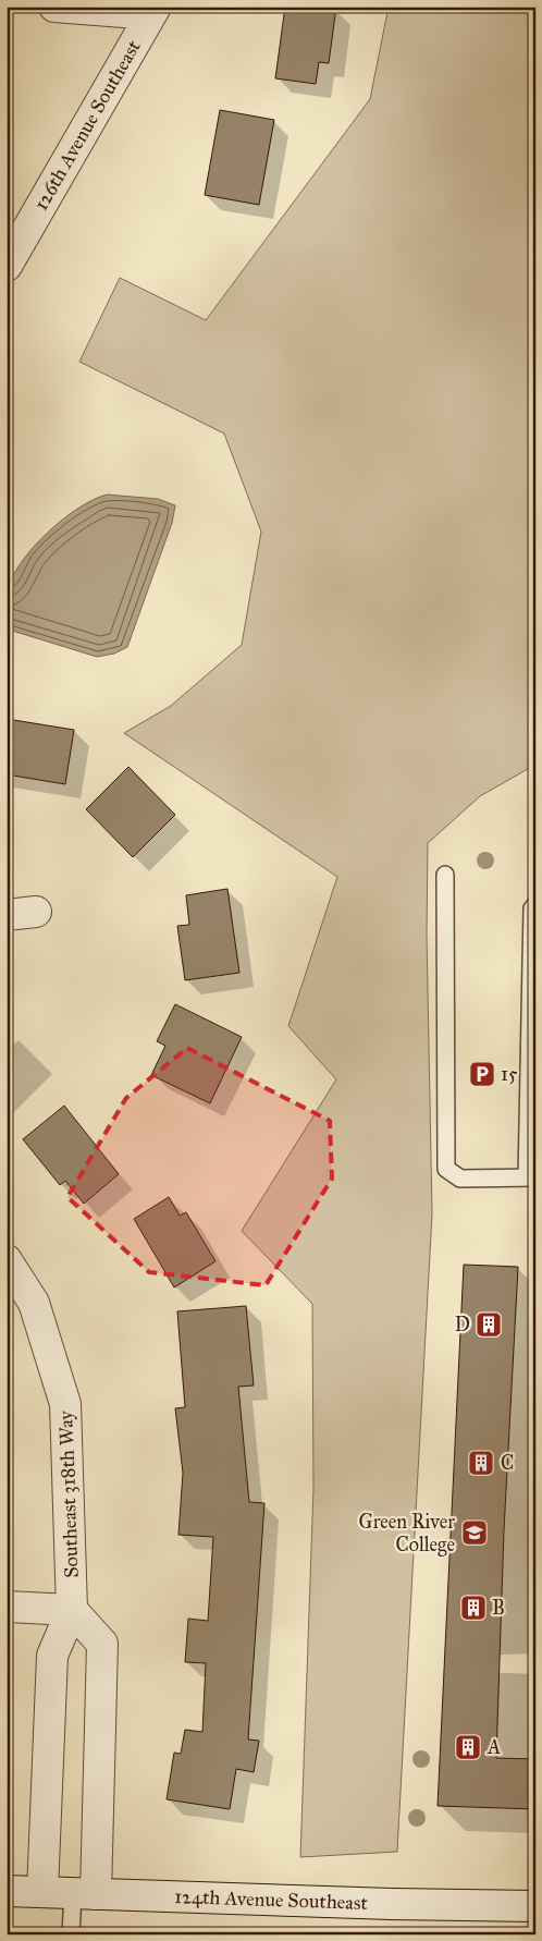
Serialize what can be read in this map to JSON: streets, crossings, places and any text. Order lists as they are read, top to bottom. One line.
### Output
{"streets":{"street":["126th Avenue Southeast","Southeast 318th Way","124th Avenue Southeast"]},"crossings":[["Southeast 318th Way","124th Avenue Southeast"]],"places":{"parking":["15"],"building":["D","C","B","A"],"school or university":["Green River College"]}}
